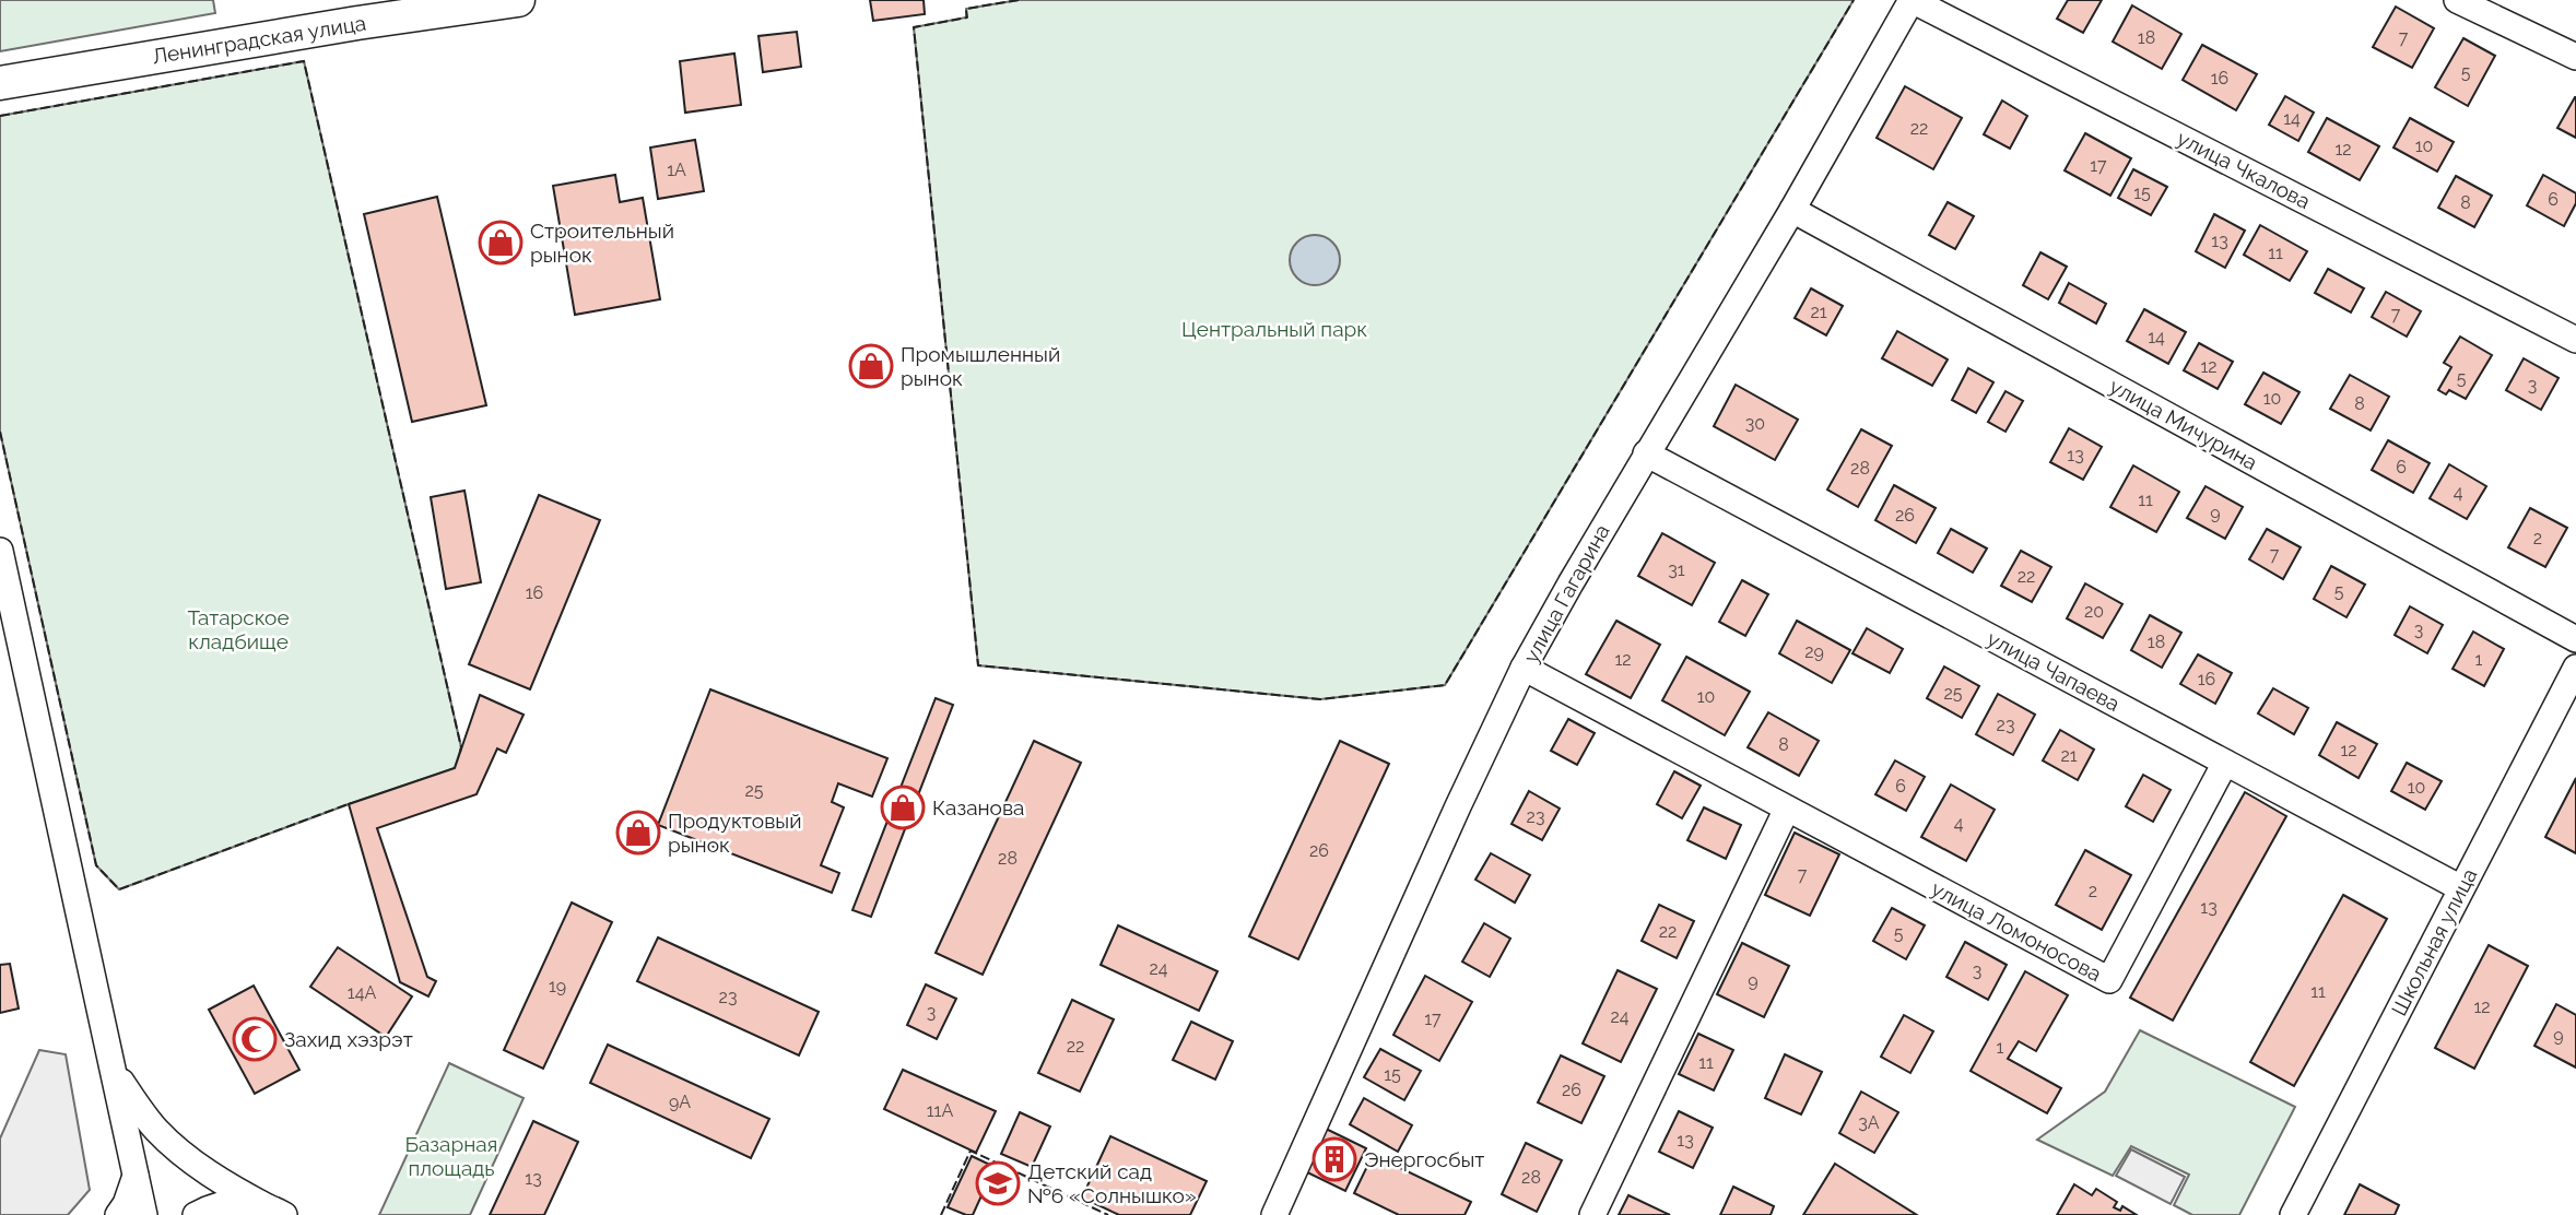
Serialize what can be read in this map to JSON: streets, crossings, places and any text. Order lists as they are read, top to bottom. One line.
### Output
{"streets":{"main road":["Ленинградская улица"],"street":["улица Чкалова","улица Мичурина","улица Гагарина","улица Чапаева","улица Ломоносова","Школьная улица"]},"crossings":[["улица Чкалова","улица Гагарина"],["улица Мичурина","улица Гагарина"],["улица Гагарина","улица Чапаева"],["улица Гагарина","улица Ломоносова"],["улица Чапаева","улица Ломоносова"],["улица Чапаева","Школьная улица"]],"parks":["Центральный парк","Татарское кладбище","Базарная площадь"],"places":{"shop":["Строительный рынок","Промышленный рынок","Казанова","Продуктовый рынок"],"mosque":["Захид хэзрэт"],"building":["Энергосбыт"],"school or university":["Детский сад №6 «Солнышко»"]},"house_numbers":["18","7","5","16","14","22","10","12","17","1А","15","6","8","13","11","21","7","14","12","5","3","10","8","30","13","6","28","4","11","9","26","2","7","31","22","5","16","20","3","18","29","12","1","16","25","10","23","8","12","21","6","10","25","23","4","26","28","7","2","13","22","5","24","3","9","19","11","14А","23","12","3","24","17","9","22","1","11","15","26","9А","11А","3А","13","28","13"]}
